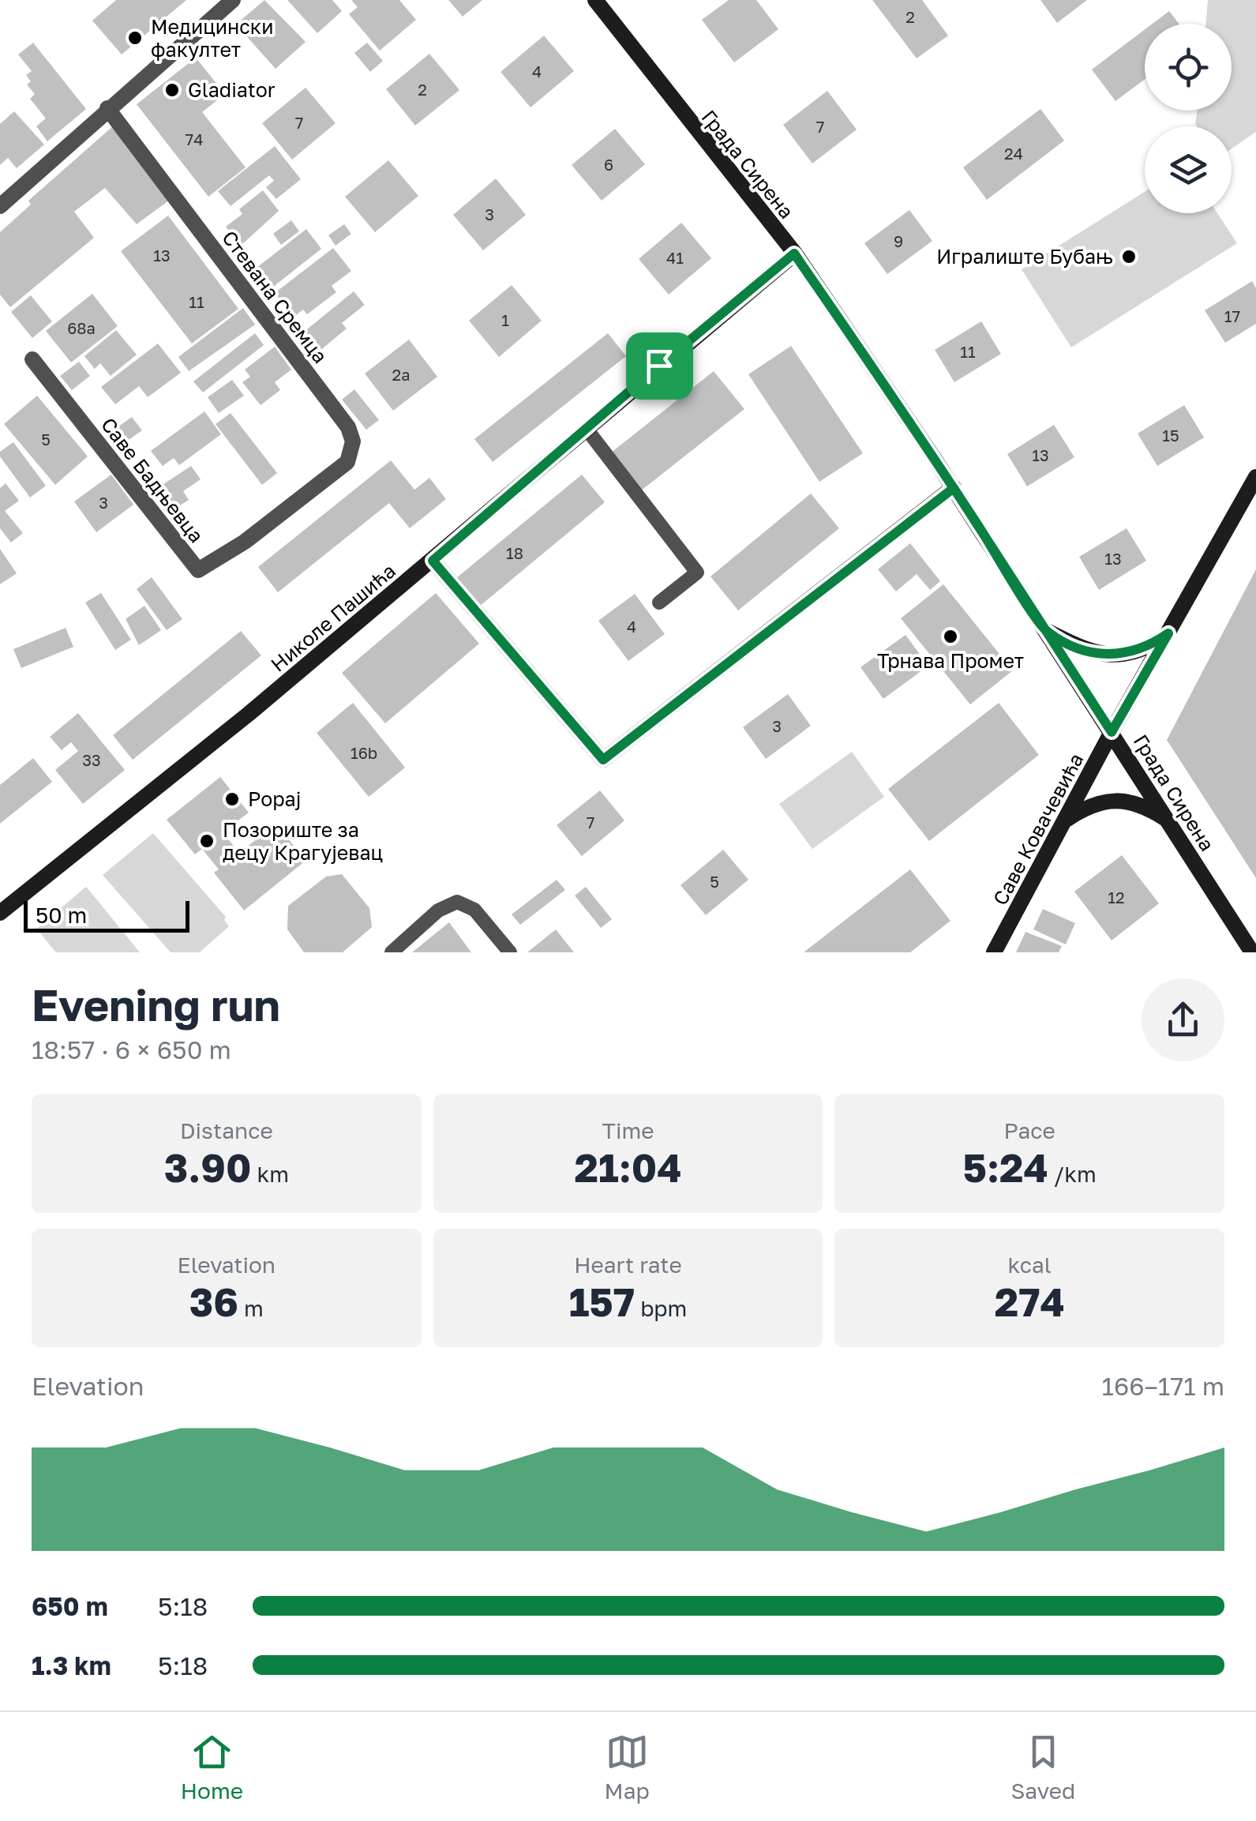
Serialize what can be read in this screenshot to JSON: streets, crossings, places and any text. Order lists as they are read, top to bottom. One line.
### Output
{"streets":{"street":["Града Сирена","Стевана Сремца","Саве Бадњевца","Николе Пашића","Саве Ковачевића"]},"crossings":[["Града Сирена","Николе Пашића"],["Града Сирена","Саве Ковачевића"],["Стевана Сремца","Саве Бадњевца"]],"places":["Медицински факултет","Gladiator","Игралиште Бубањ","Трнава Промет","Popaj","Позориште за децу Крагујевац"],"house_numbers":["2","4","2","7","7","74","24","6","3","9","13","41","11","17","1","68a","11","2a","15","5","13","3","18","13","4","3","16b","33","7","5","12"],"scale_bar":"50 m","page":{"scale":"50 m","heading":["Evening run","18:57 · 6 × 650 m"],"stats":[["Distance","3.90 km"],["Time","21:04"],["Pace","5:24 /km"],["Elevation","36 m"],["Heart rate","157 bpm"],["kcal","274"]],"chart":["Elevation","166–171 m"],"list":[{"name":"650 m","note":"5:18"},{"name":"1.3 km","note":"5:18"}],"tabs":["Home","Map","Saved"]}}
